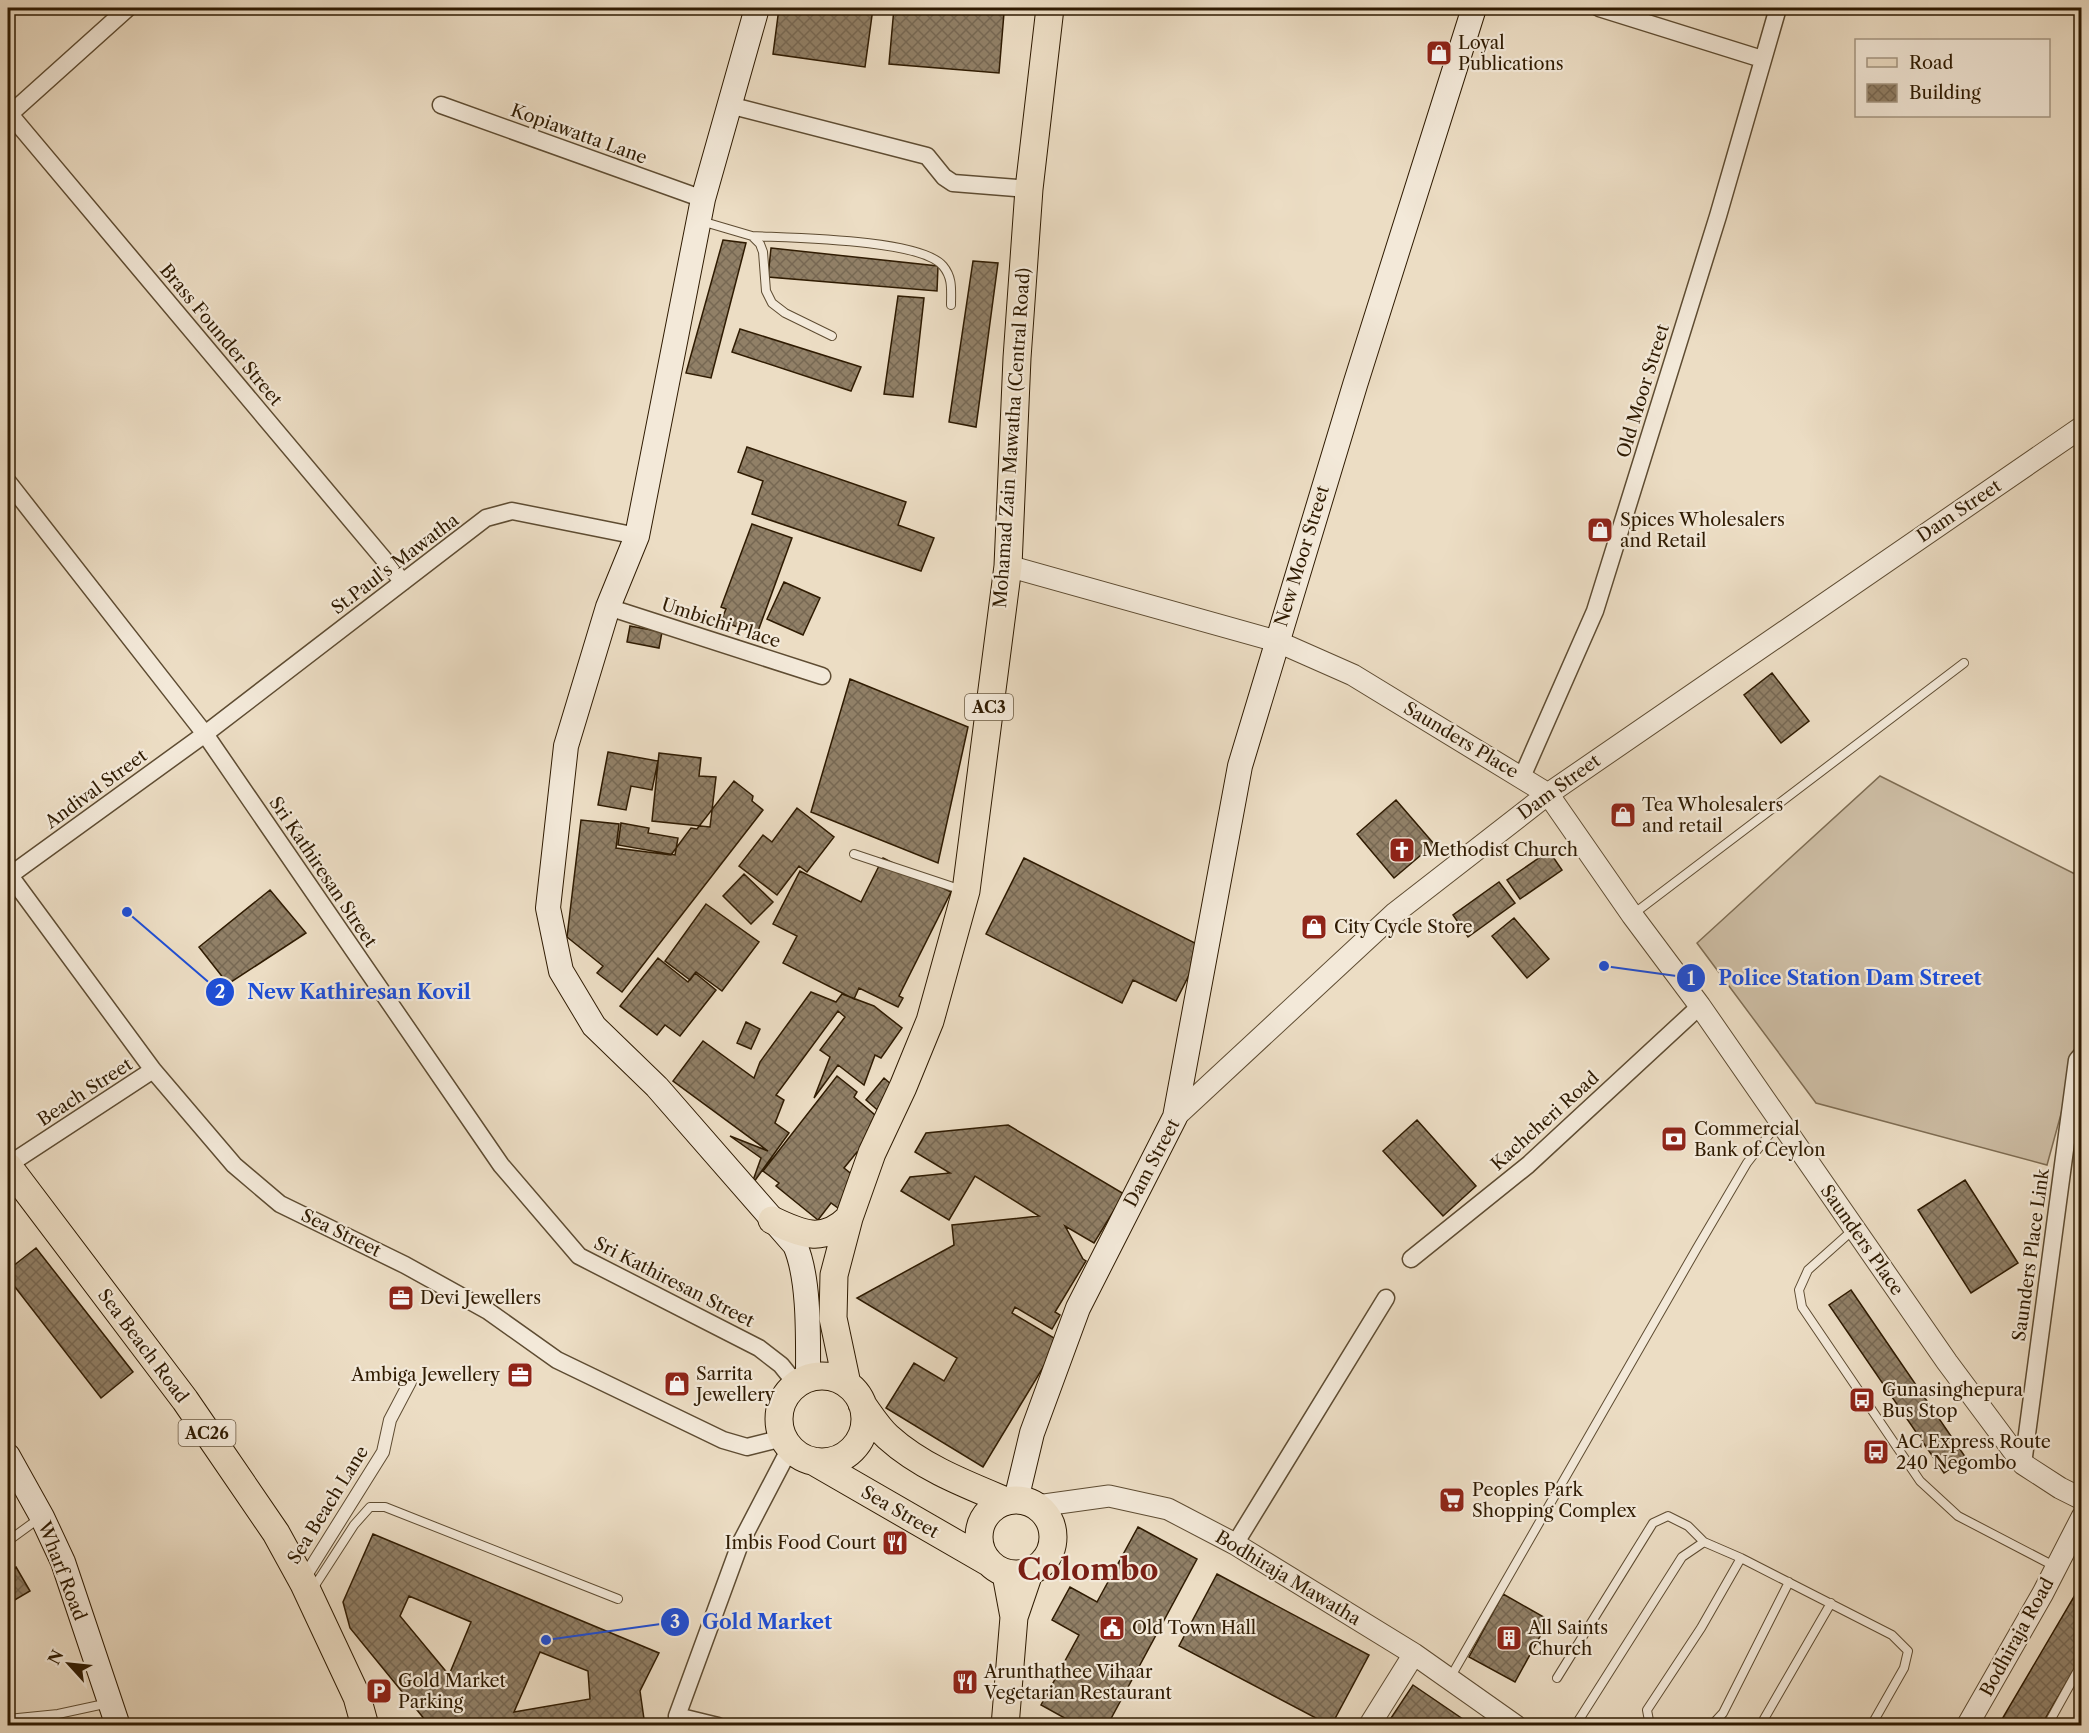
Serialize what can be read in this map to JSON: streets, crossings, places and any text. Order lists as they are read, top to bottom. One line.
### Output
{"streets":{"main road":["Mohamad Zain Mawatha (Central Road)","Dam Street","New Moor Street","AC3","Sea Street","Sea Beach Road","AC26","Wharf Road"],"street":["Kopiawatta Lane","Brass Founder Street","Old Moor Street","St.Paul's Mawatha","Umbichi Place","Saunders Place","Andival Street","Sri Kathiresan Street","Beach Street","Kachcheri Road","Saunders Place Link","Sea Beach Lane","Bodhiraja Mawatha","Bodhiraja Road"]},"crossings":[["Brass Founder Street","St.Paul's Mawatha"],["Old Moor Street","Saunders Place"],["Mohamad Zain Mawatha (Central Road)","Saunders Place"],["Mohamad Zain Mawatha (Central Road)","Sri Kathiresan Street"],["Mohamad Zain Mawatha (Central Road)","Sea Street"],["Dam Street","New Moor Street"],["Dam Street","Saunders Place"],["Dam Street","Sea Street"],["Dam Street","Bodhiraja Mawatha"],["New Moor Street","Saunders Place"],["St.Paul's Mawatha","Andival Street"],["St.Paul's Mawatha","Sri Kathiresan Street"],["Saunders Place","Kachcheri Road"],["Saunders Place","Saunders Place Link"],["Andival Street","Sri Kathiresan Street"],["Andival Street","Sea Street"],["Sri Kathiresan Street","Sea Street"],["Beach Street","Sea Street"],["Beach Street","Sea Beach Road"],["Sea Street","Bodhiraja Mawatha"],["Sea Beach Road","Sea Beach Lane"]],"districts":["Colombo"],"places":{"shop":["Loyal Publications","Spices Wholesalers and Retail","Tea Wholesalers and retail","City Cycle Store","Sarrita Jewellery"],"church":["Methodist Church"],"other":["New Kathiresan Kovil","Police Station Dam Street","Gold Market"],"bank":["Commercial Bank of Ceylon"],"office":["Devi Jewellers","Ambiga Jewellery"],"bus stop":["Gunasinghepura Bus Stop","AC Express Route 240 Negombo"],"supermarket":["Peoples Park Shopping Complex"],"restaurant":["Imbis Food Court","Arunthathee Vihaar Vegetarian Restaurant"],"public building":["Old Town Hall"],"building":["All Saints Church"],"parking":["Gold Market Parking"]},"legend":["Road","Building"],"north":"top left"}
